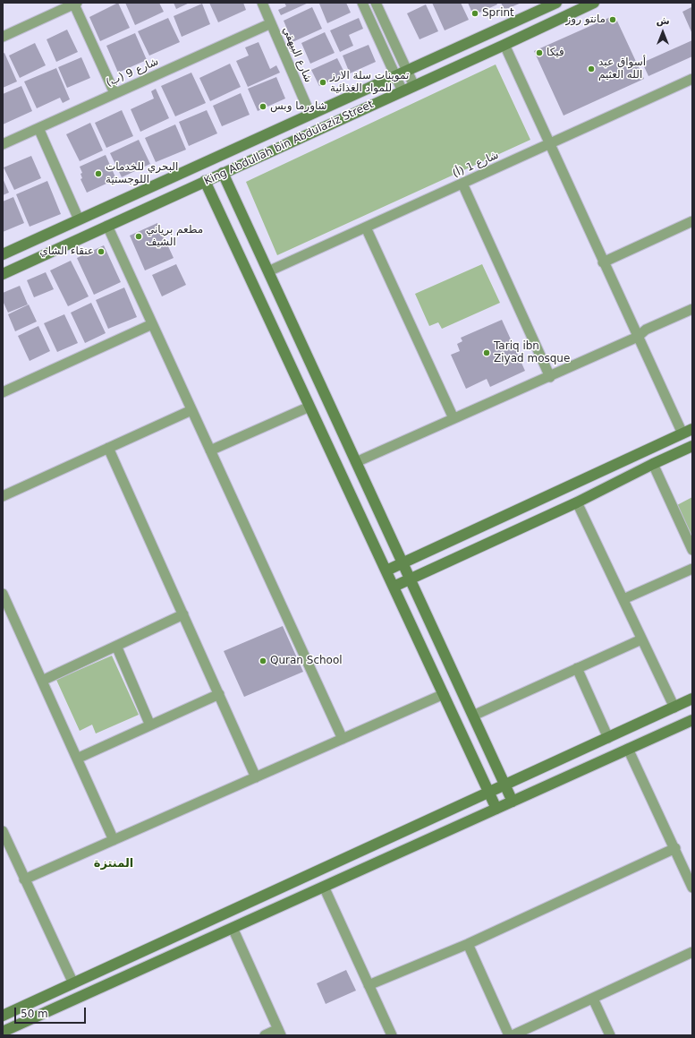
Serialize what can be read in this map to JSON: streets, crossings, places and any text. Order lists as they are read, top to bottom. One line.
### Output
{"streets":{"main road":["King Abdullah bin Abdulaziz Street"],"street":["شارع البيهقي","شارع 9 (ب)","شارع 1 (أ)"]},"crossings":[["شارع البيهقي","شارع 9 (ب)"],["شارع البيهقي","King Abdullah bin Abdulaziz Street"]],"districts":["المنتزة"],"places":["Sprint","مانتو روز","فيكا","أسواق عبد الله العثيم","تموينات سلة الارز للمواد الغذائية","شاورما وبس","البحري للخدمات اللوجستية","مطعم برياني الشيف","عنقاء الشاي","Tariq ibn Ziyad mosque","Quran School"],"scale_bar":"50 m","north":"top"}
